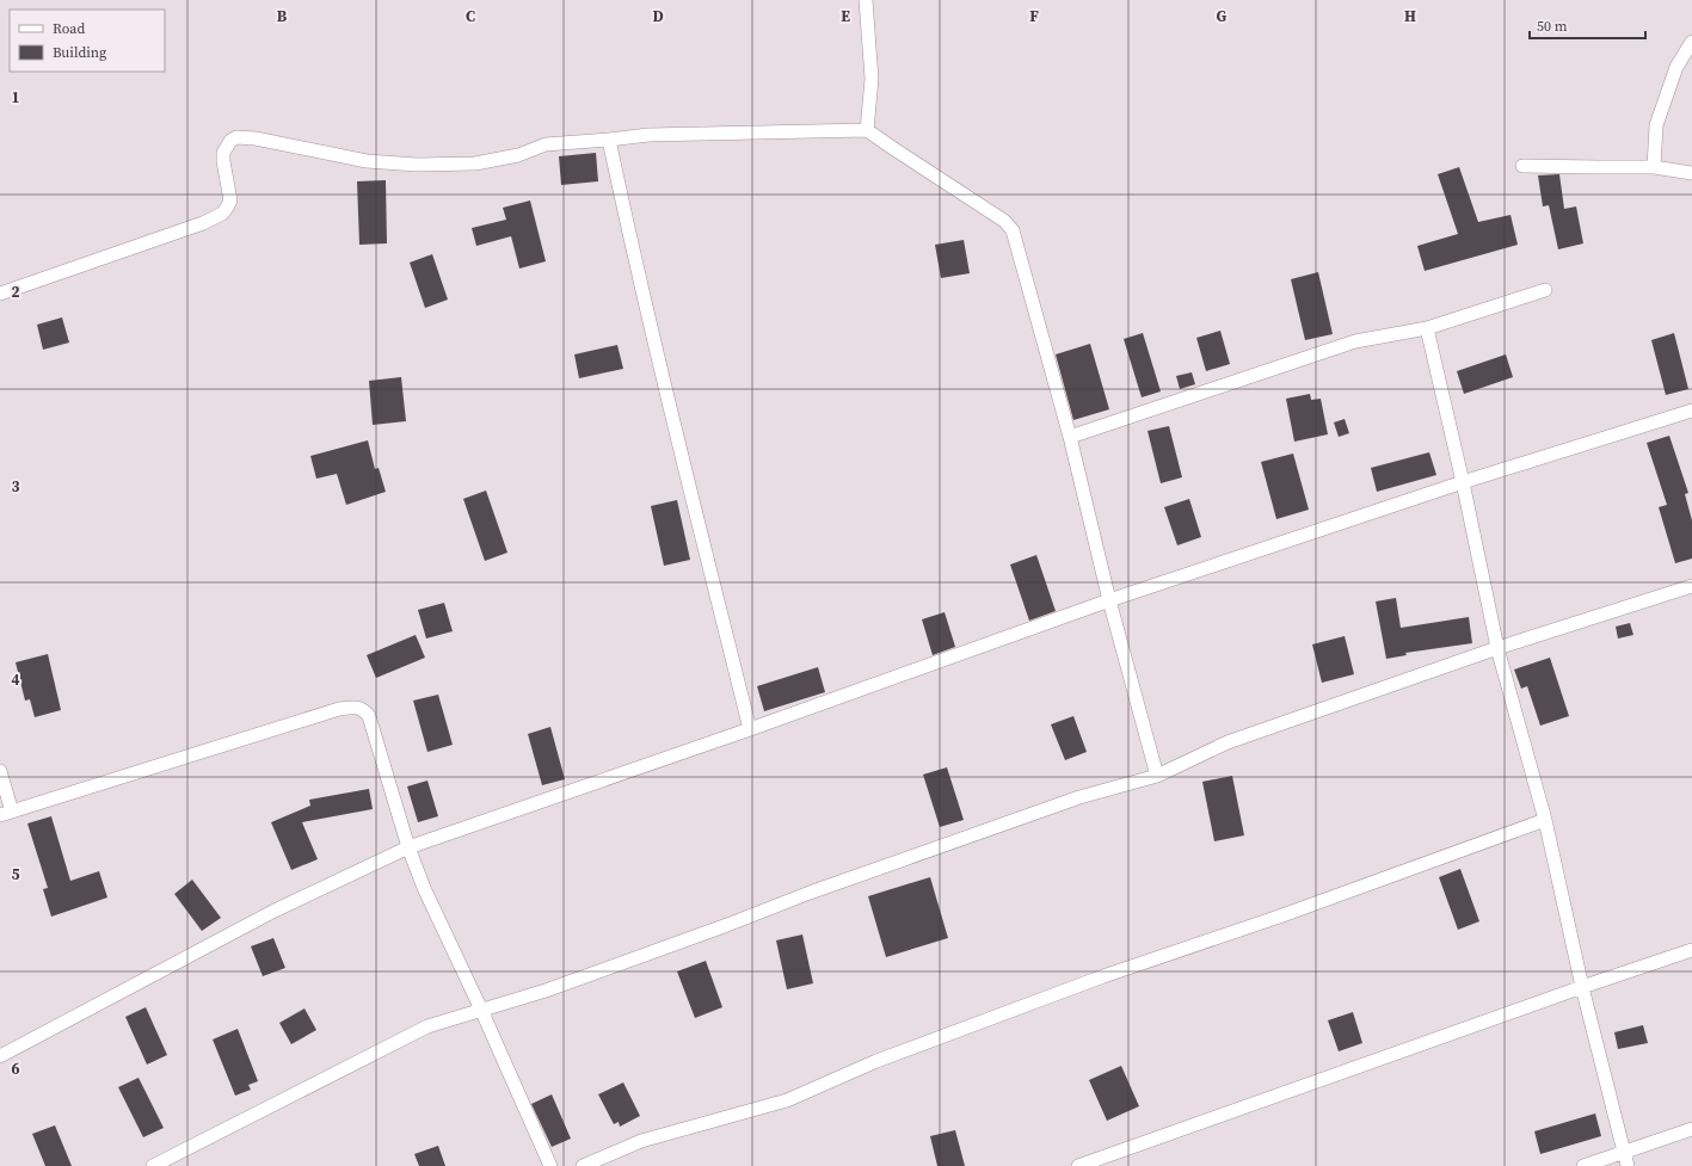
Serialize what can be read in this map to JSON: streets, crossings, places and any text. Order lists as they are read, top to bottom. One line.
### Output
{"legend":["Road","Building"],"scale_bar":"50 m","grid":{"columns":["B","C","D","E","F","G","H"],"rows":["1","2","3","4","5","6"]}}
